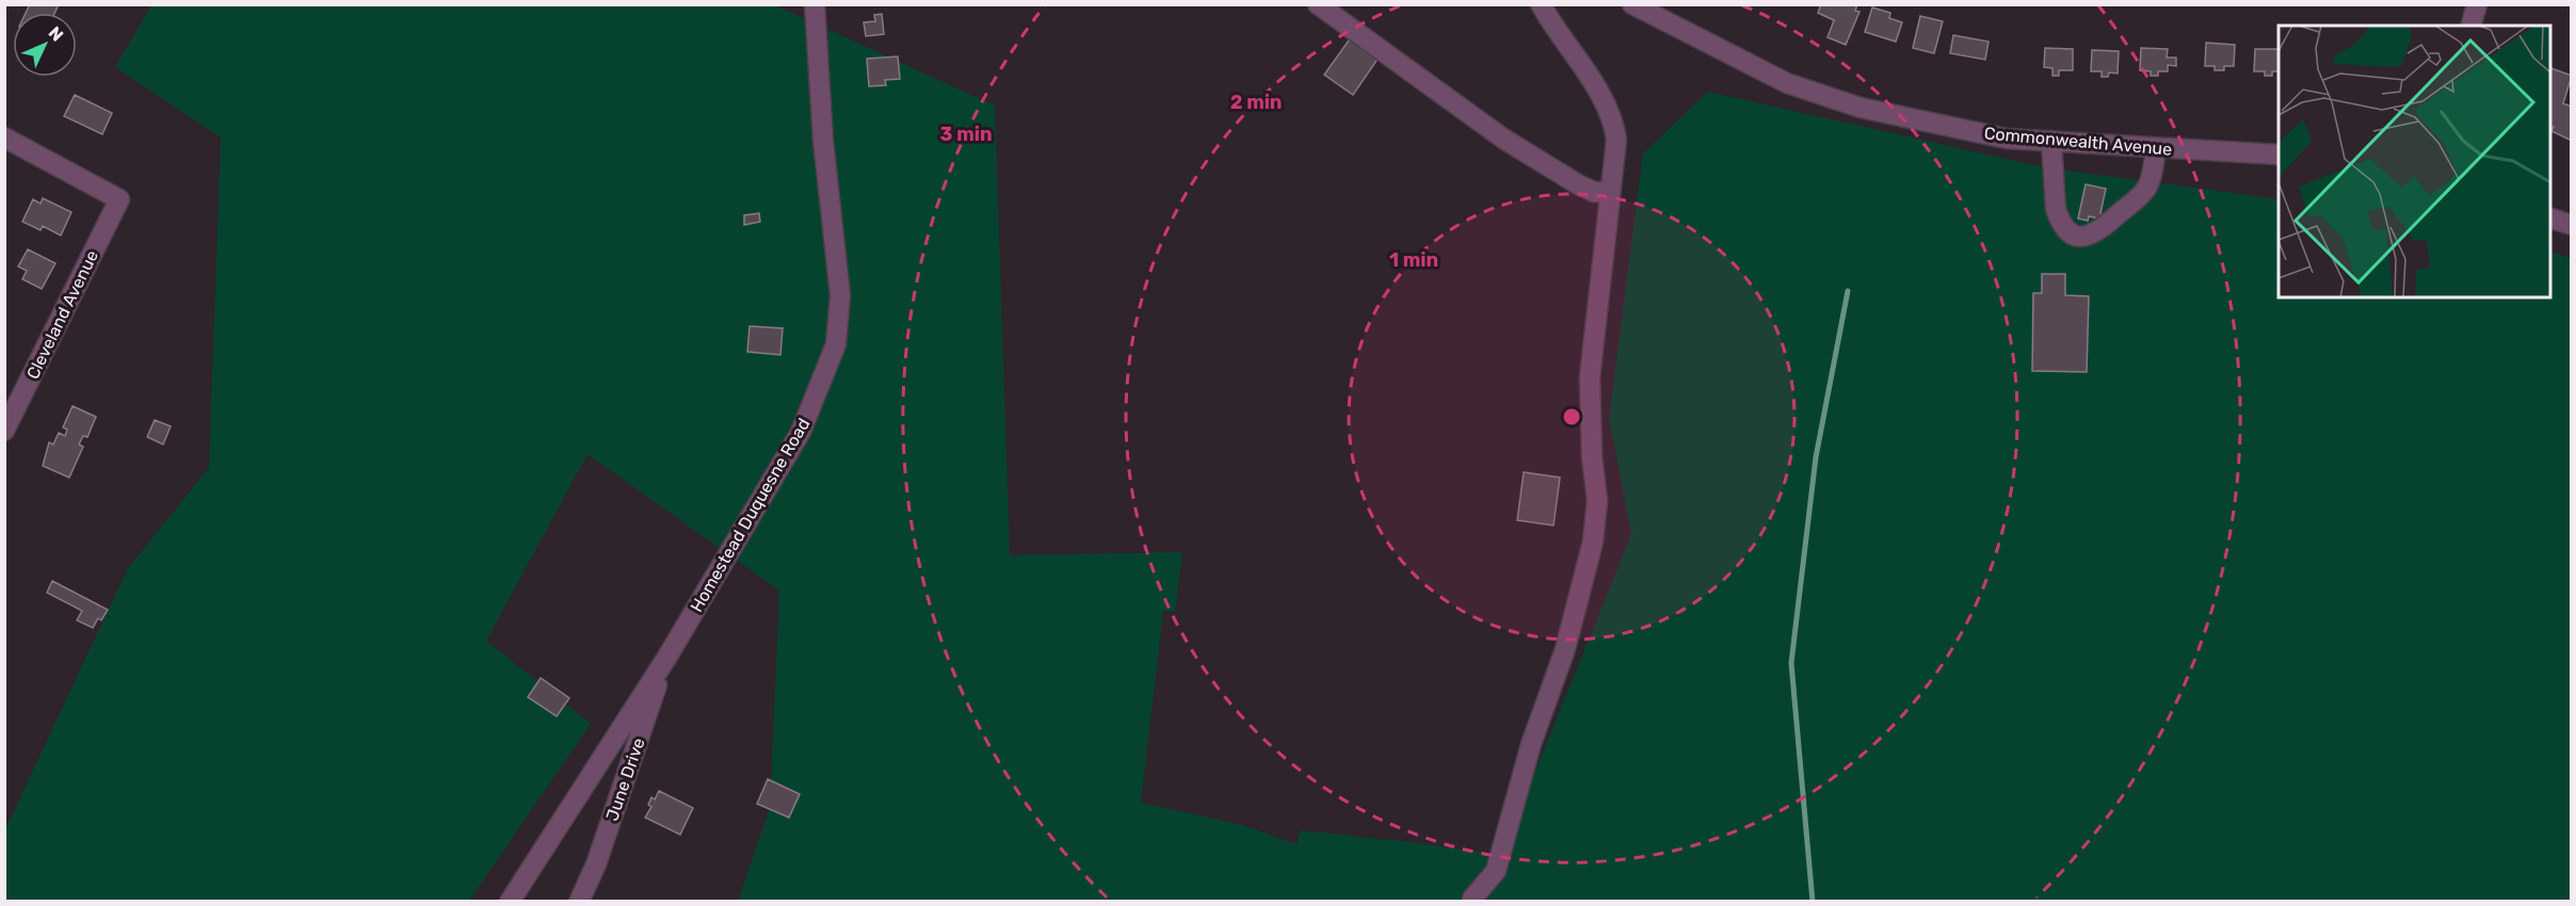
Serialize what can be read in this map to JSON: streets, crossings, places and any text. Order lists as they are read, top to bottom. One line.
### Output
{"streets":{"street":["Commonwealth Avenue","Cleveland Avenue","Homestead Duquesne Road","June Drive"]},"crossings":[["Homestead Duquesne Road","June Drive"]],"north":"top right","rings":["2 min","3 min","1 min"]}
